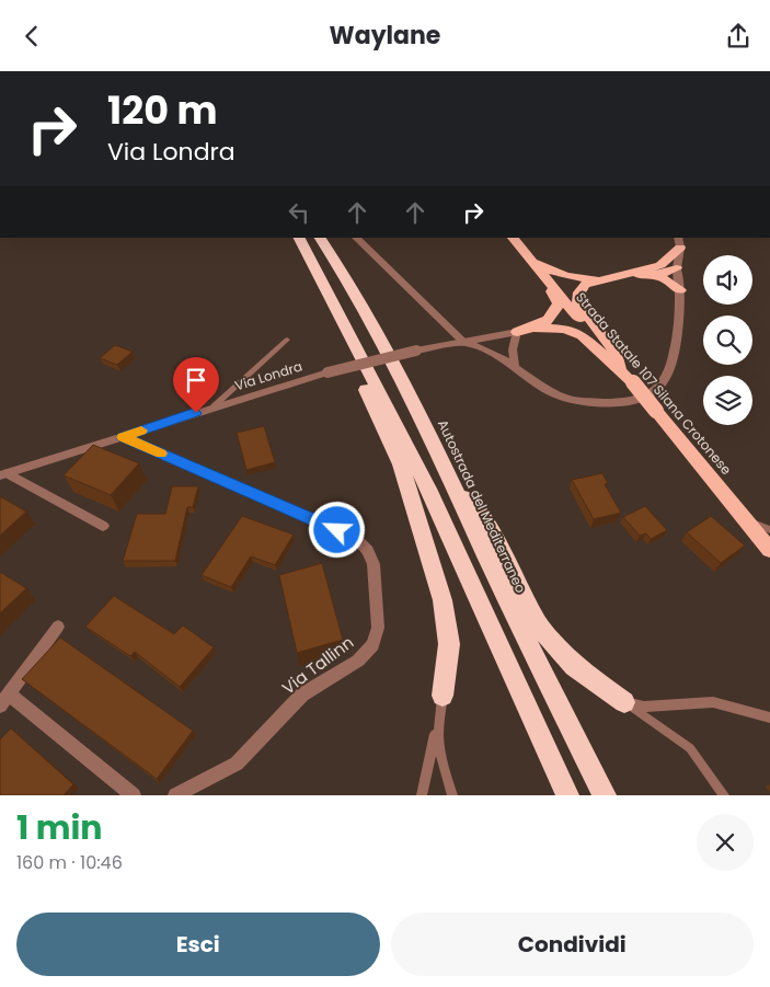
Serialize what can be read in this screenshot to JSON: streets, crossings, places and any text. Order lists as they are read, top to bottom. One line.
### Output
{"streets":{"highway":["Strada Statale 107 Silana Crotonese","Autostrada del Mediterraneo"],"street":["Via Londra","Via Tallinn"]},"crossings":[["Via Londra","Via Tallinn"]],"page":{"header":"Waylane","turn":["120 m","Via Londra"],"heading":["1 min","160 m · 10:46"],"buttons":["Esci","Condividi"]}}
